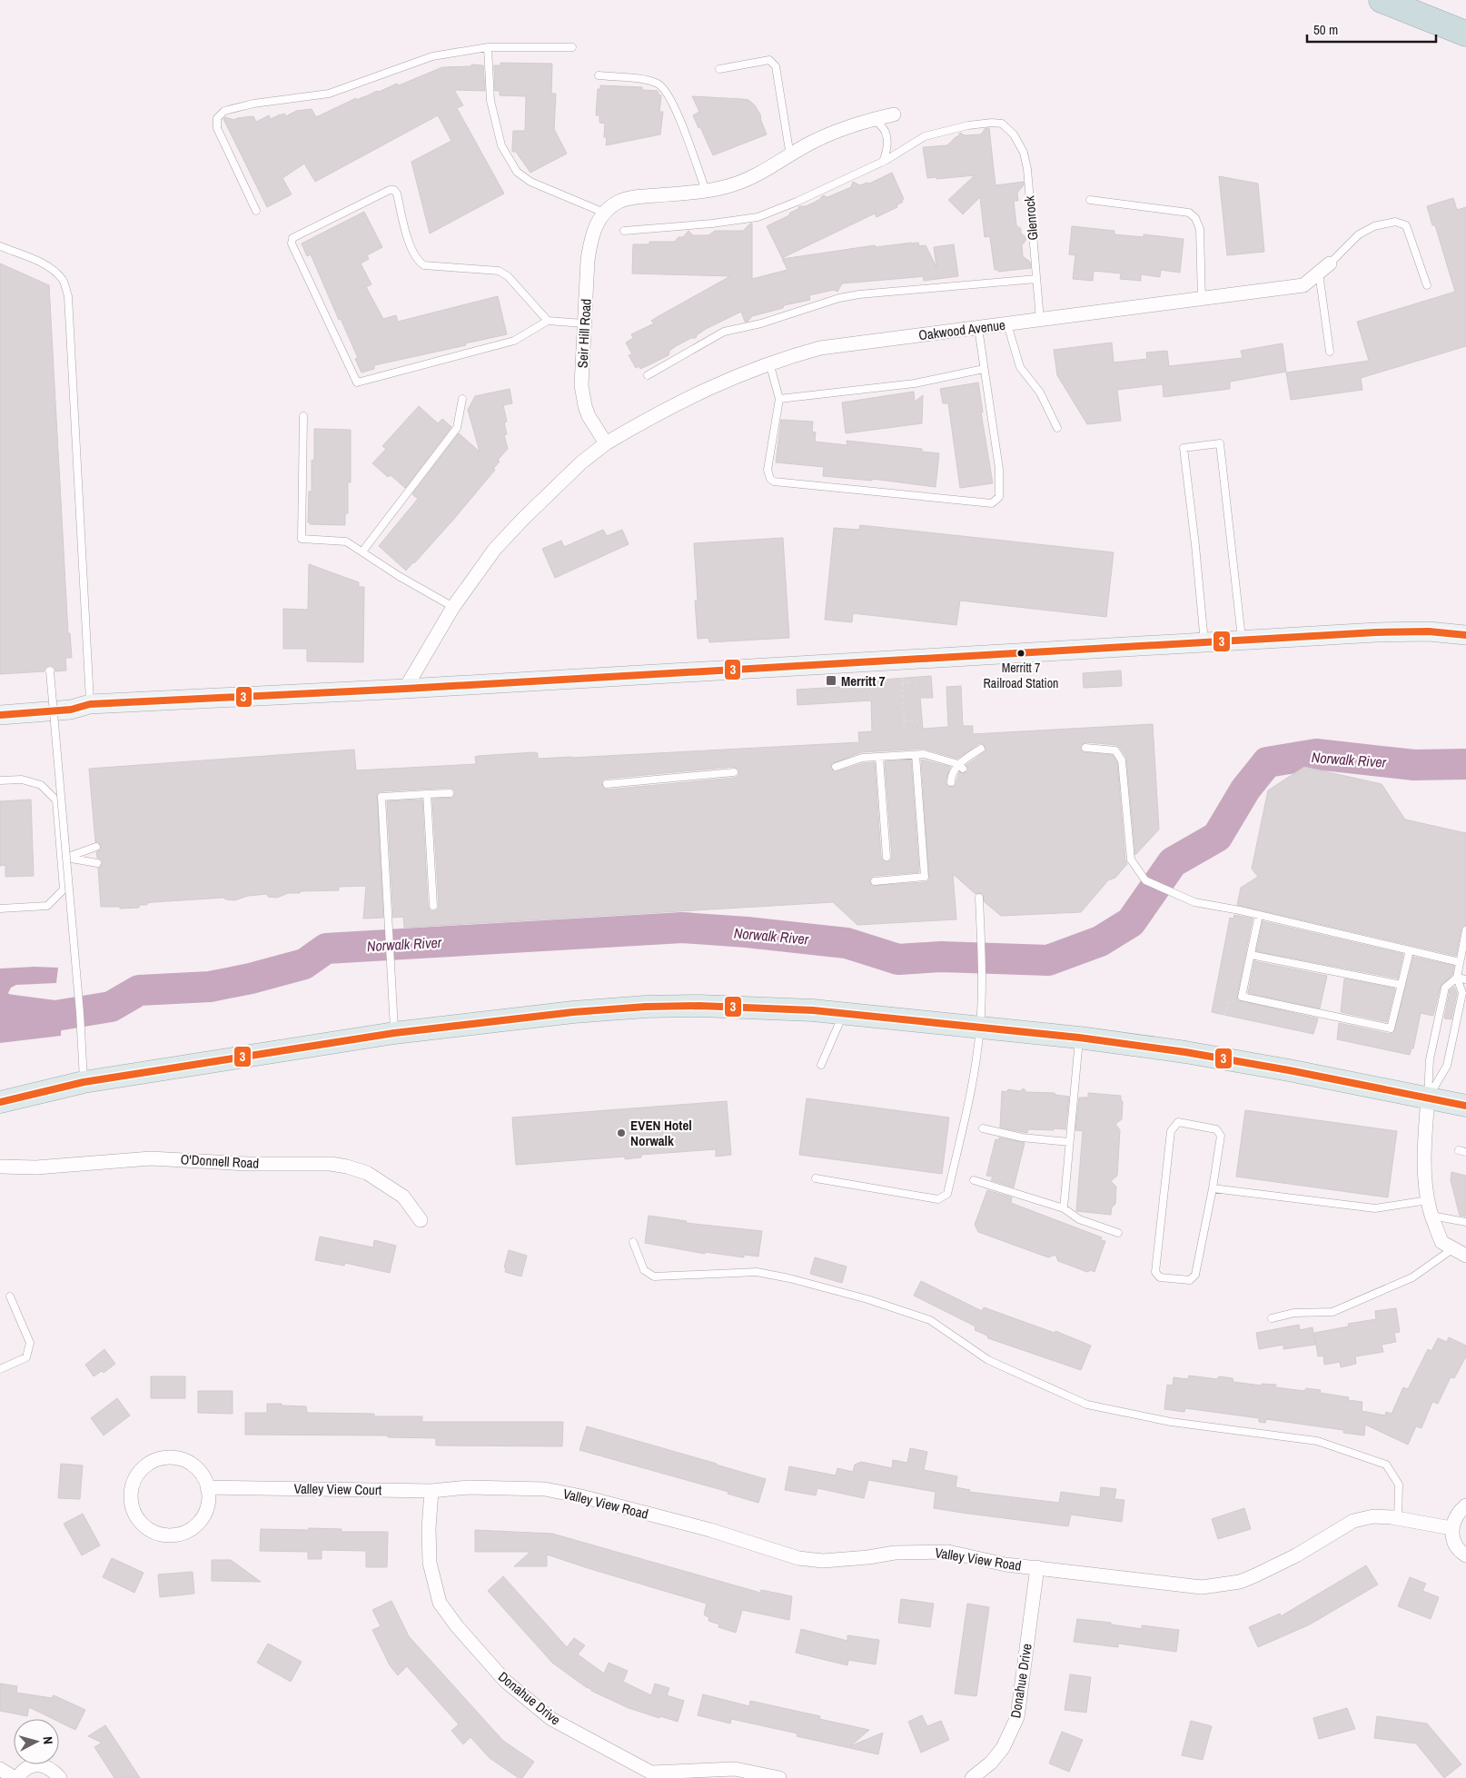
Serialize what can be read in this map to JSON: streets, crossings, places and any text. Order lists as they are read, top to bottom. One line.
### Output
{"streets":{"street":["Oakwood Avenue","Seir Hill Road","O'Donnell Road","Valley View Court","Valley View Road","Donahue Drive"],"lane":["Glenrock"]},"crossings":[["Glenrock","Oakwood Avenue"],["Oakwood Avenue","Seir Hill Road"],["Valley View Court","Valley View Road"],["Valley View Court","Donahue Drive"],["Valley View Road","Donahue Drive"]],"water":["Norwalk River"],"places":{"other":["Merritt 7 Railroad Station","EVEN Hotel Norwalk"],"transit":["Merritt 7"]},"lines":["transit line 3"],"scale_bar":"50 m","north":"right"}
